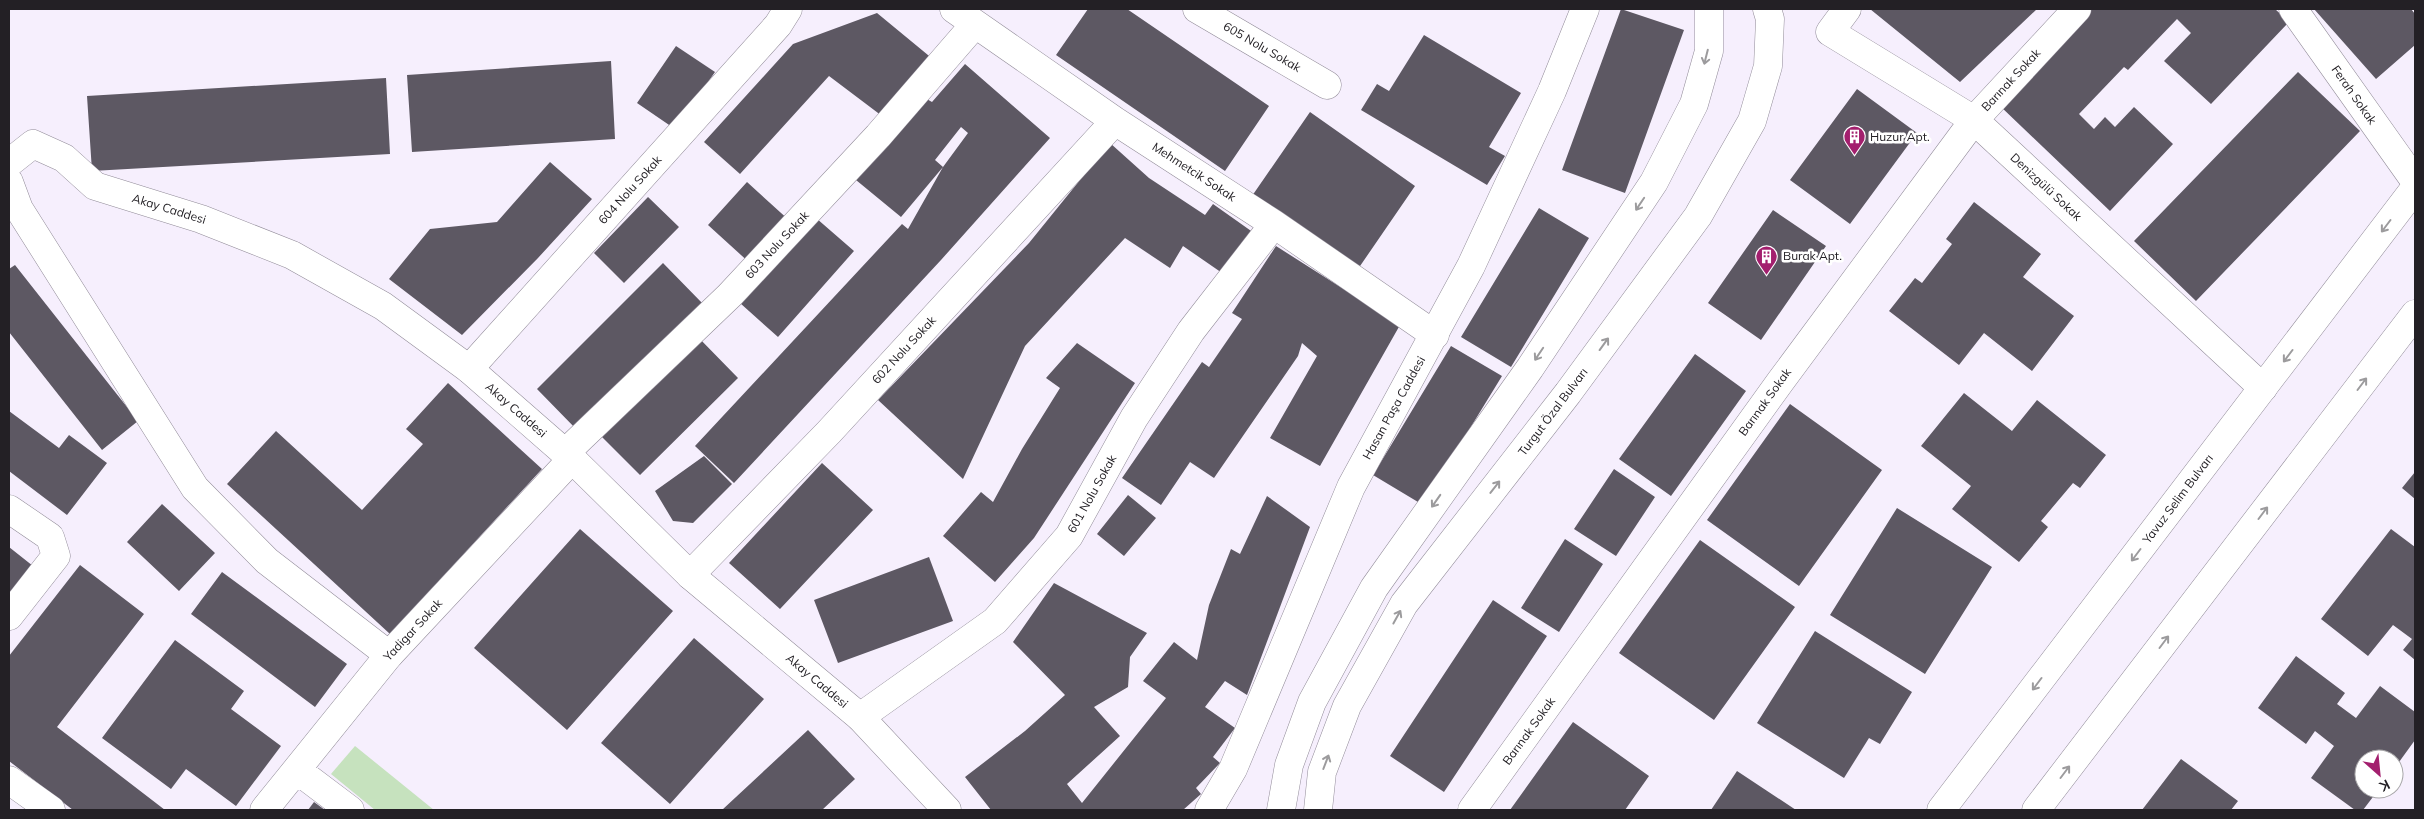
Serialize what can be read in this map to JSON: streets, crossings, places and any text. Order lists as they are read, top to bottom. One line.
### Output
{"streets":{"street":["605 Nolu Sokak","Barınak Sokak","Ferah Sokak","Mehmetcik Sokak","Denizgülü Sokak","604 Nolu Sokak","Akay Caddesi","603 Nolu Sokak","602 Nolu Sokak","Hasan Paşa Caddesi","Turgut Özal Bulvarı","601 Nolu Sokak","Yavuz Selim Bulvarı","Yadigar Sokak"]},"crossings":[["Barınak Sokak","Denizgülü Sokak"],["Mehmetcik Sokak","603 Nolu Sokak"],["Mehmetcik Sokak","602 Nolu Sokak"],["Mehmetcik Sokak","Hasan Paşa Caddesi"],["Mehmetcik Sokak","601 Nolu Sokak"],["Denizgülü Sokak","Yavuz Selim Bulvarı"],["604 Nolu Sokak","Akay Caddesi"],["Akay Caddesi","603 Nolu Sokak"],["Akay Caddesi","602 Nolu Sokak"],["Akay Caddesi","601 Nolu Sokak"],["Akay Caddesi","Yadigar Sokak"],["603 Nolu Sokak","Yadigar Sokak"]],"places":{"building":["Huzur Apt.","Burak Apt."]},"north":"bottom right"}
